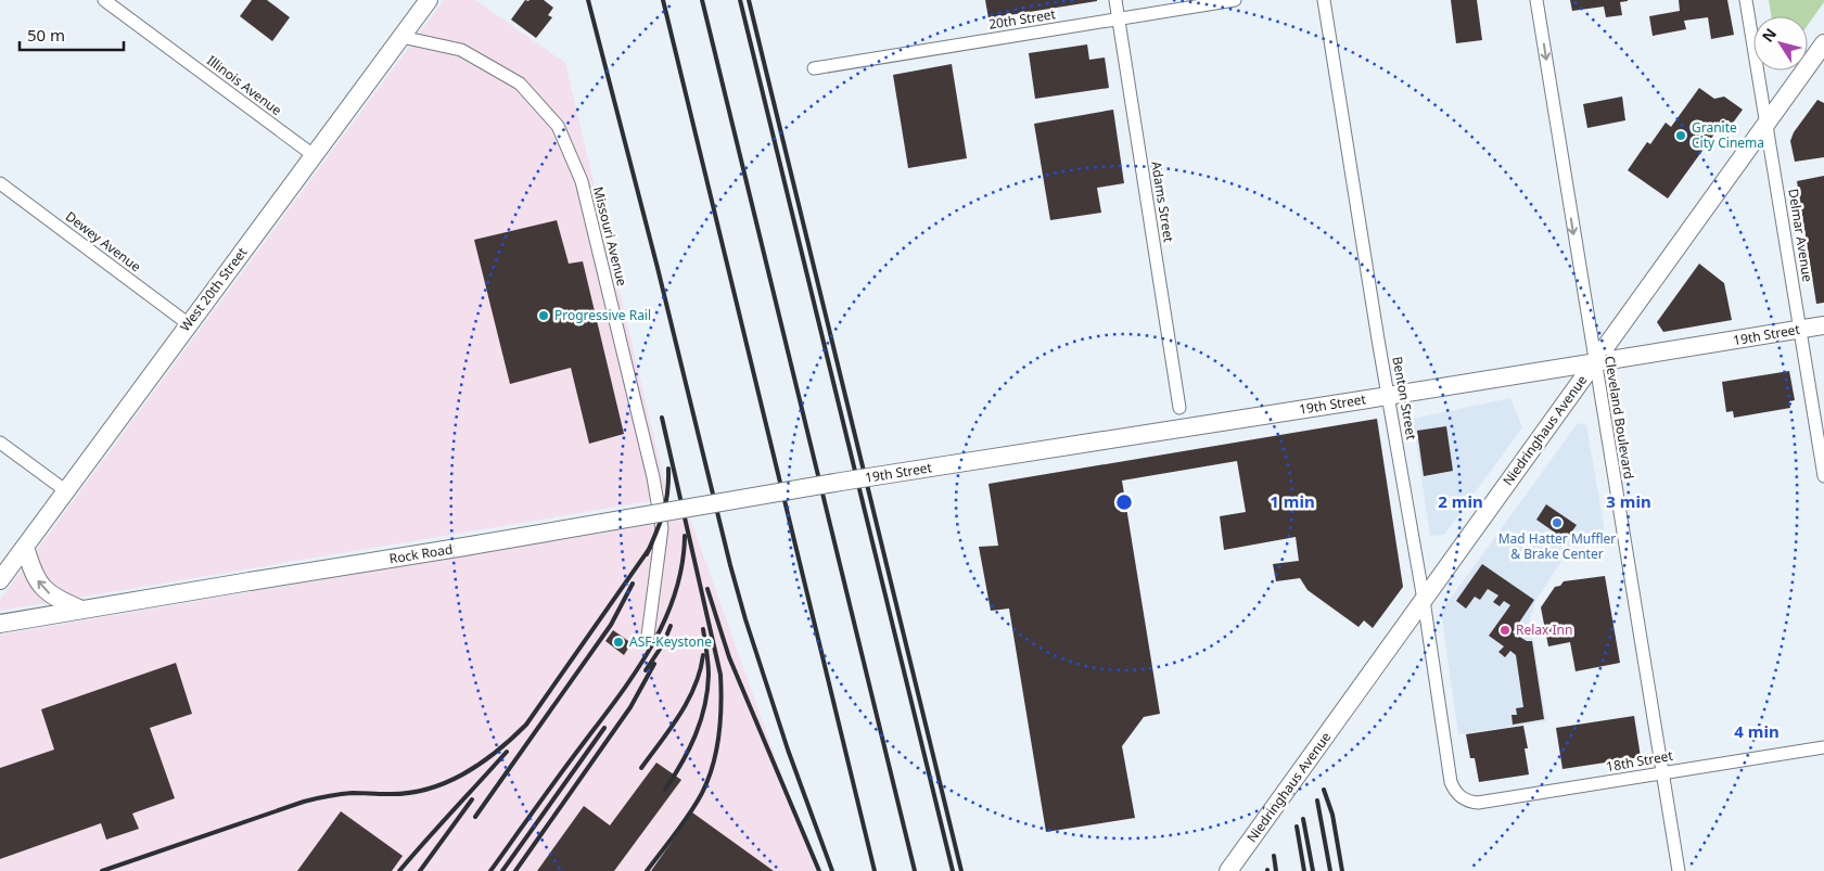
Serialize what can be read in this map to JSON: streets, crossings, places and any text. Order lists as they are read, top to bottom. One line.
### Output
{"streets":{"main road":["West 20th Street","19th Street","Niedringhaus Avenue","Rock Road"],"street":["20th Street","Illinois Avenue","Adams Street","Delmar Avenue","Missouri Avenue","Dewey Avenue","Benton Street","Cleveland Boulevard","18th Street"]},"crossings":[["20th Street","Adams Street"],["Illinois Avenue","West 20th Street"],["Delmar Avenue","19th Street"],["Delmar Avenue","Niedringhaus Avenue"],["Missouri Avenue","West 20th Street"],["Dewey Avenue","West 20th Street"],["19th Street","Benton Street"],["19th Street","Cleveland Boulevard"],["19th Street","Niedringhaus Avenue"],["19th Street","Rock Road"],["Benton Street","Niedringhaus Avenue"],["Benton Street","18th Street"],["Cleveland Boulevard","Niedringhaus Avenue"],["Cleveland Boulevard","18th Street"]],"one_way":["Cleveland Boulevard"],"places":["Granite City Cinema","Progressive Rail","Mad Hatter Muffler & Brake Center","Relax Inn","ASF-Keystone"],"scale_bar":"50 m","north":"top left","rings":["1 min","2 min","3 min","4 min"]}
